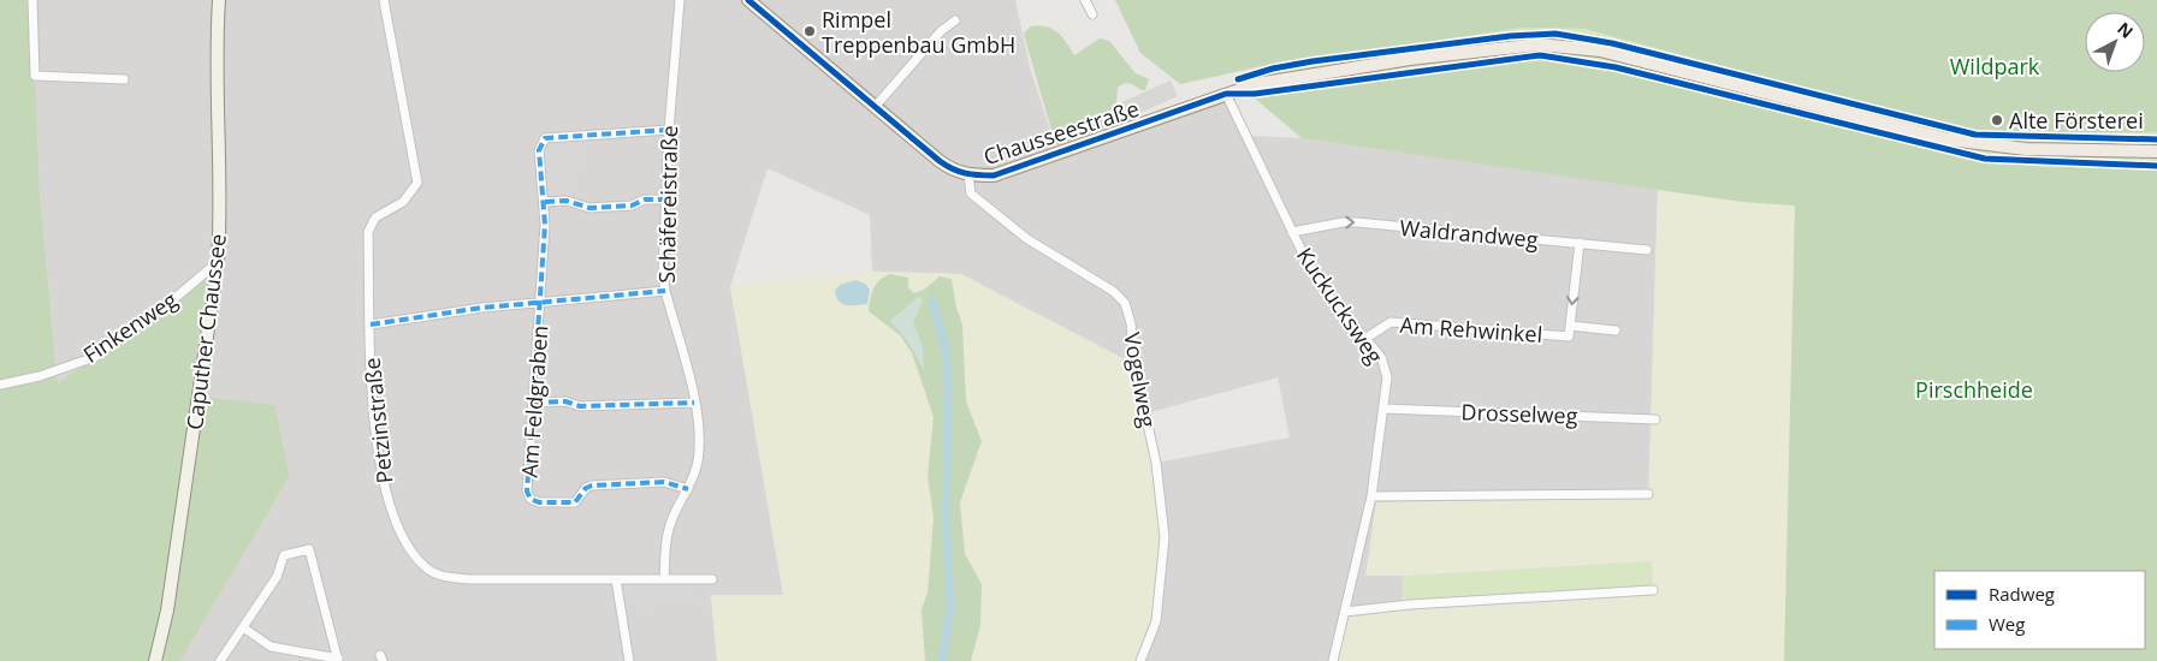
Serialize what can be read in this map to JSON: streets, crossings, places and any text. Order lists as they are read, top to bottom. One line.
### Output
{"streets":{"main road":["Chausseestraße"],"street":["Schäfereistraße","Waldrandweg","Kuckucksweg","Finkenweg","Am Rehwinkel","Caputher Chaussee","Vogelweg","Am Feldgraben","Drosselweg","Petzinstraße"]},"crossings":[["Chausseestraße","Kuckucksweg"],["Chausseestraße","Vogelweg"],["Schäfereistraße","Am Feldgraben"],["Schäfereistraße","Petzinstraße"],["Waldrandweg","Kuckucksweg"],["Waldrandweg","Am Rehwinkel"],["Kuckucksweg","Am Rehwinkel"],["Kuckucksweg","Drosselweg"],["Finkenweg","Caputher Chaussee"]],"one_way":["Waldrandweg"],"parks":["Wildpark","Pirschheide"],"places":["Rimpel Treppenbau GmbH","Alte Försterei"],"legend":["Radweg","Weg"],"north":"top right"}
